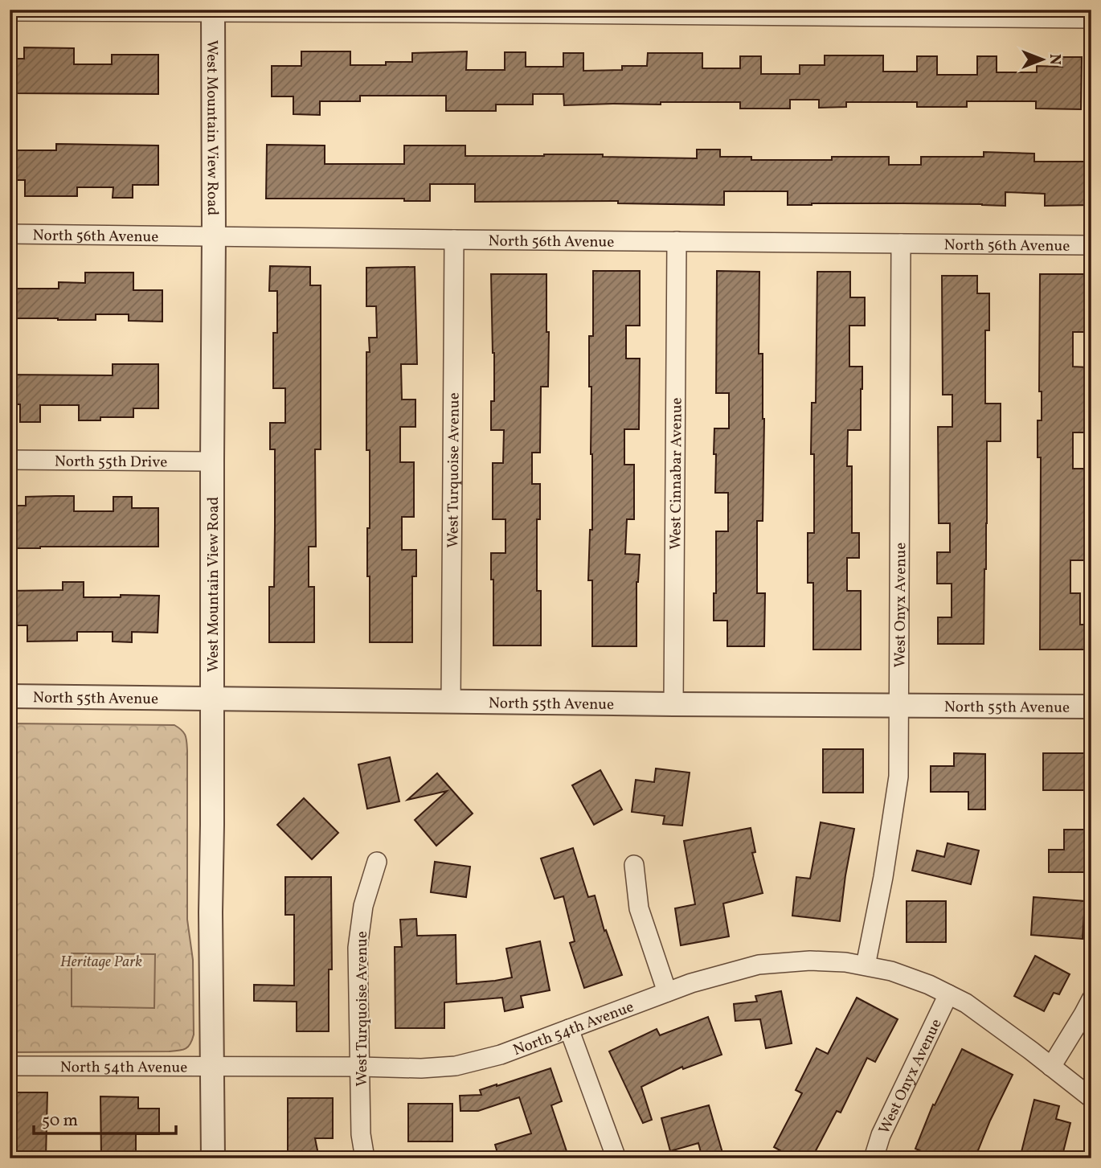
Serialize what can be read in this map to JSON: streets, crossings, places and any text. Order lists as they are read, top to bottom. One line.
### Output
{"streets":{"street":["West Mountain View Road","North 56th Avenue","North 55th Drive","West Turquoise Avenue","West Cinnabar Avenue","West Onyx Avenue","North 55th Avenue","North 54th Avenue"]},"crossings":[["West Mountain View Road","North 56th Avenue"],["West Mountain View Road","North 55th Drive"],["West Mountain View Road","North 55th Avenue"],["West Mountain View Road","North 54th Avenue"],["North 56th Avenue","West Turquoise Avenue"],["North 56th Avenue","West Cinnabar Avenue"],["North 56th Avenue","West Onyx Avenue"],["West Turquoise Avenue","North 55th Avenue"],["West Turquoise Avenue","North 54th Avenue"],["West Cinnabar Avenue","North 55th Avenue"],["West Onyx Avenue","North 55th Avenue"],["West Onyx Avenue","North 54th Avenue"]],"parks":["Heritage Park"],"scale_bar":"50 m","north":"right"}
